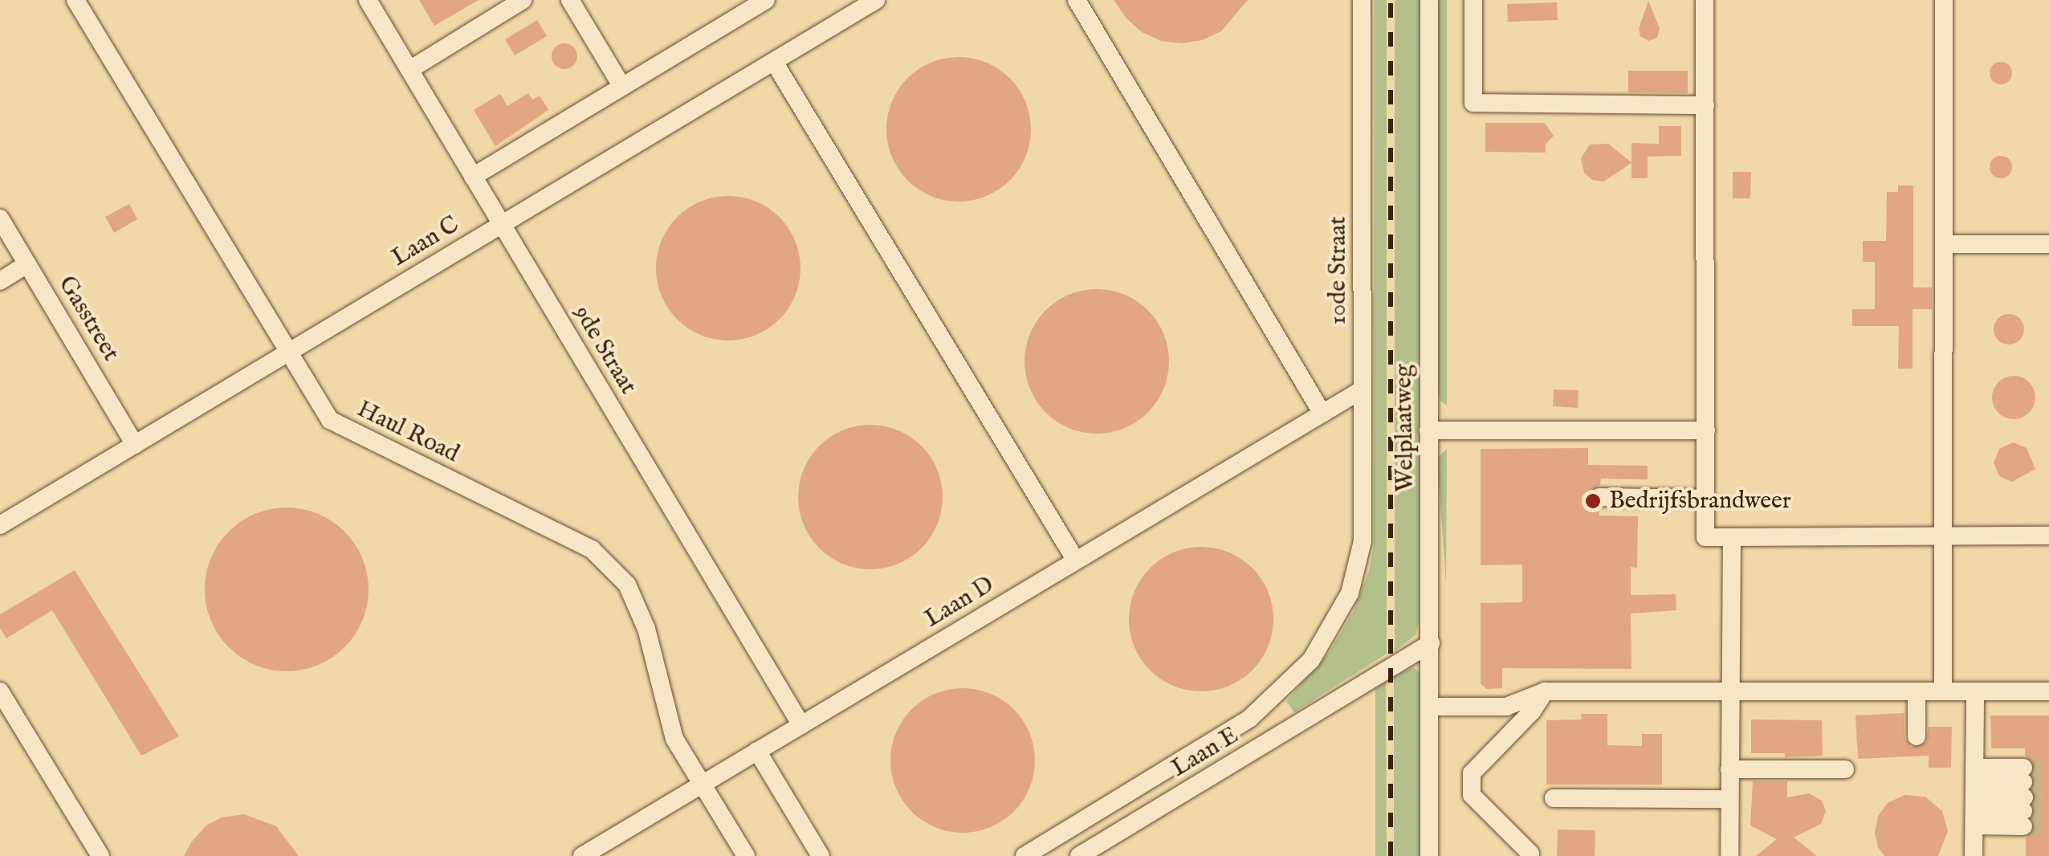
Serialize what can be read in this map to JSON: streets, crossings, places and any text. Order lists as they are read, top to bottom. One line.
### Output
{"streets":{"street":["Laan C","10de Straat","Gasstreet","9de Straat","Welplaatweg","Haul Road","Laan D","Laan E"]},"crossings":[["Laan C","Gasstreet"],["Laan C","9de Straat"],["Laan C","Haul Road"],["10de Straat","Laan D"],["9de Straat","Laan D"],["Welplaatweg","Laan E"],["Haul Road","Laan D"]],"places":["Bedrijfsbrandweer"]}
